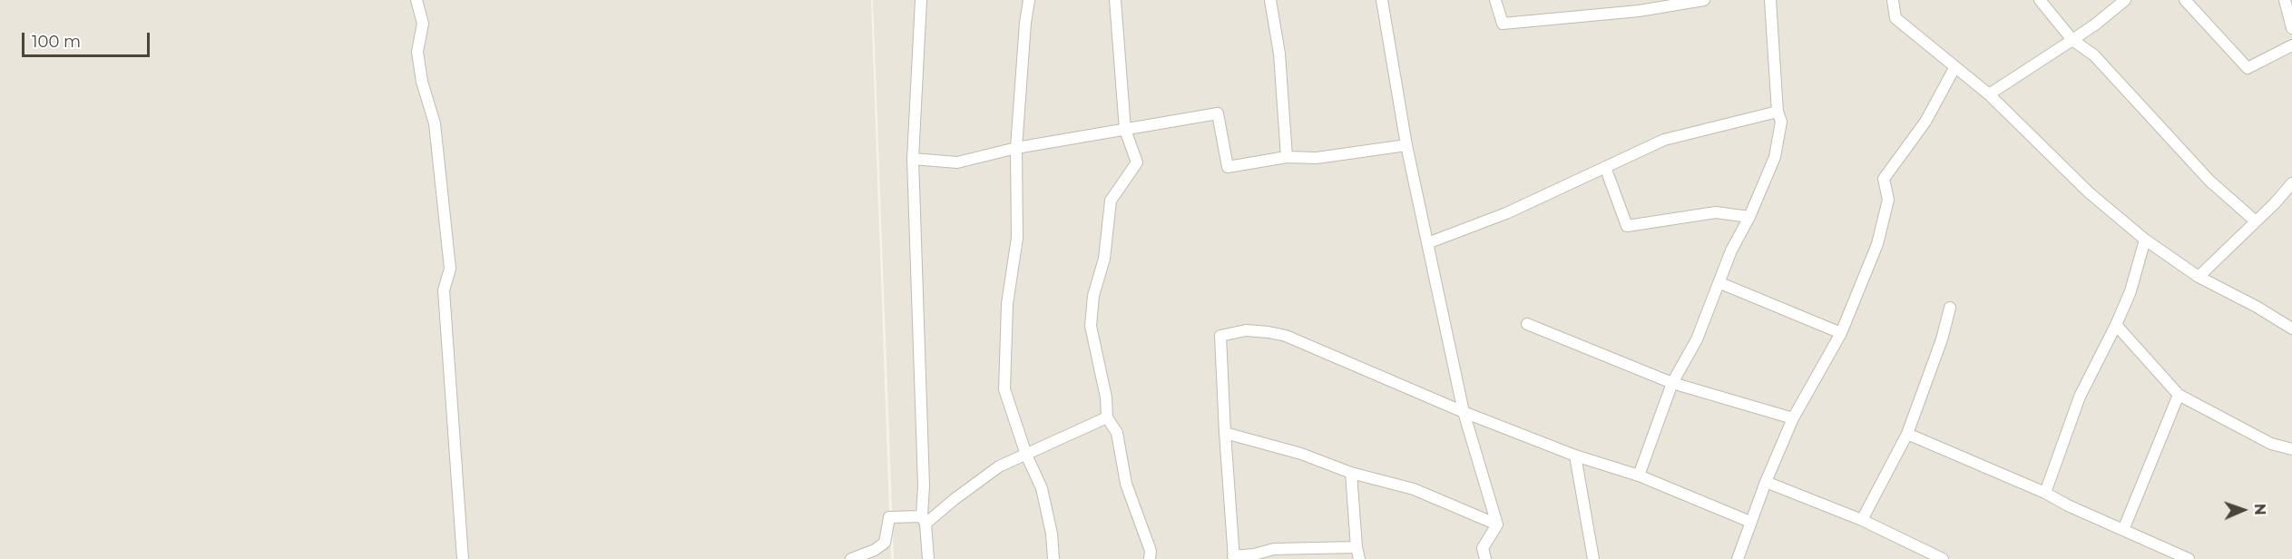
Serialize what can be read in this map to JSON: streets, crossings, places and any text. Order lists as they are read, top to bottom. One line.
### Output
{"scale_bar":"100 m","north":"right"}
